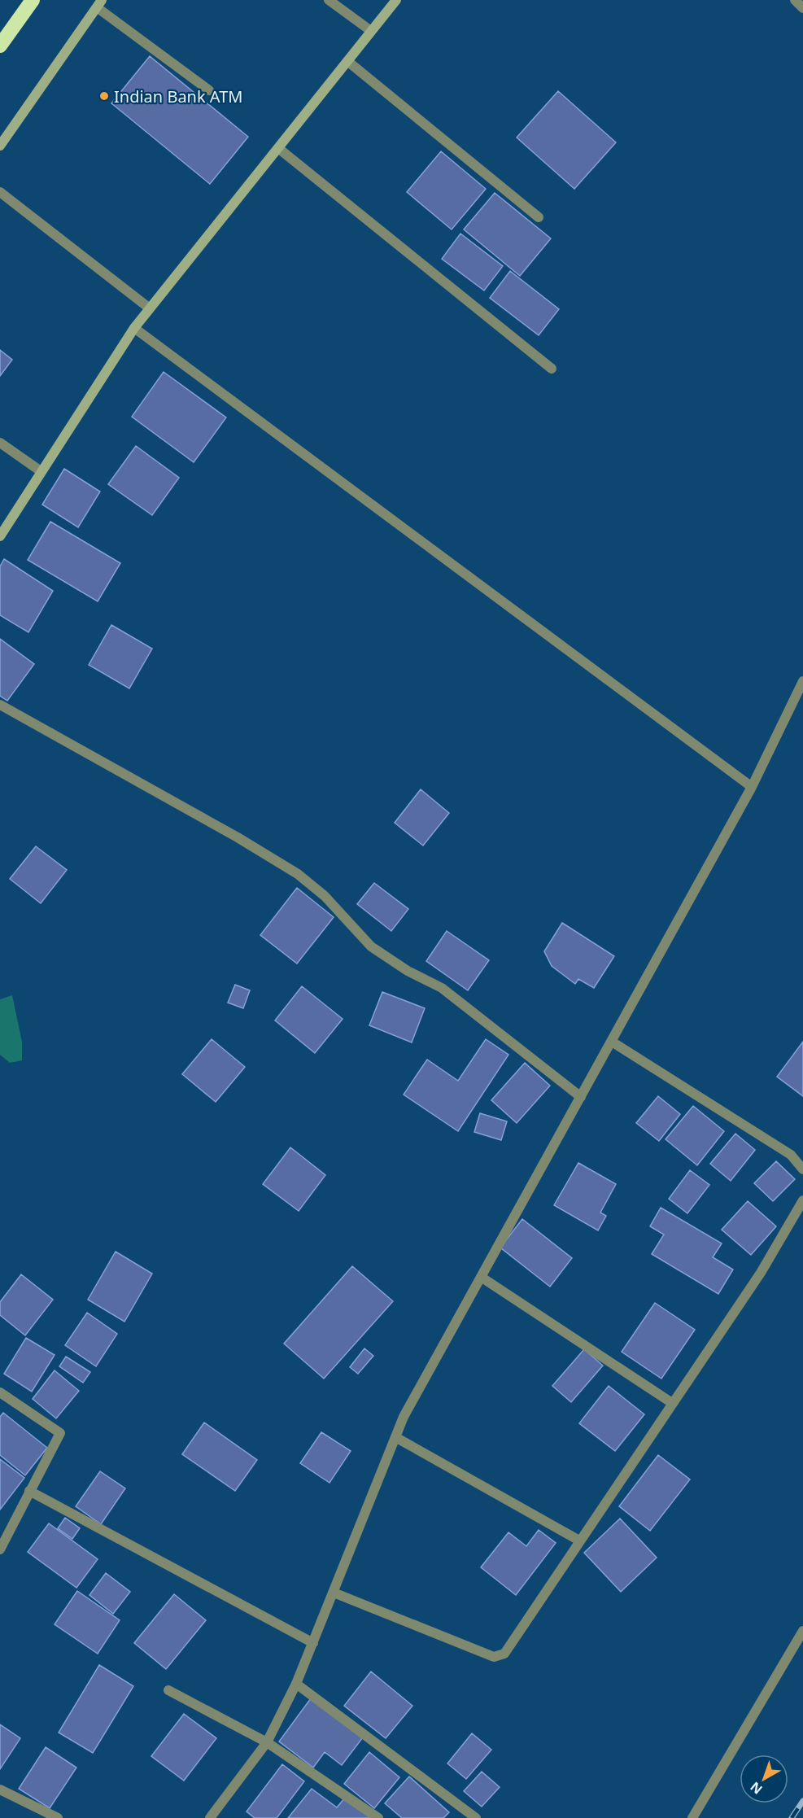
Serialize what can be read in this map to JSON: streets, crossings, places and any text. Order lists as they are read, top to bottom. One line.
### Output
{"places":["Indian Bank ATM"],"north":"bottom left"}
